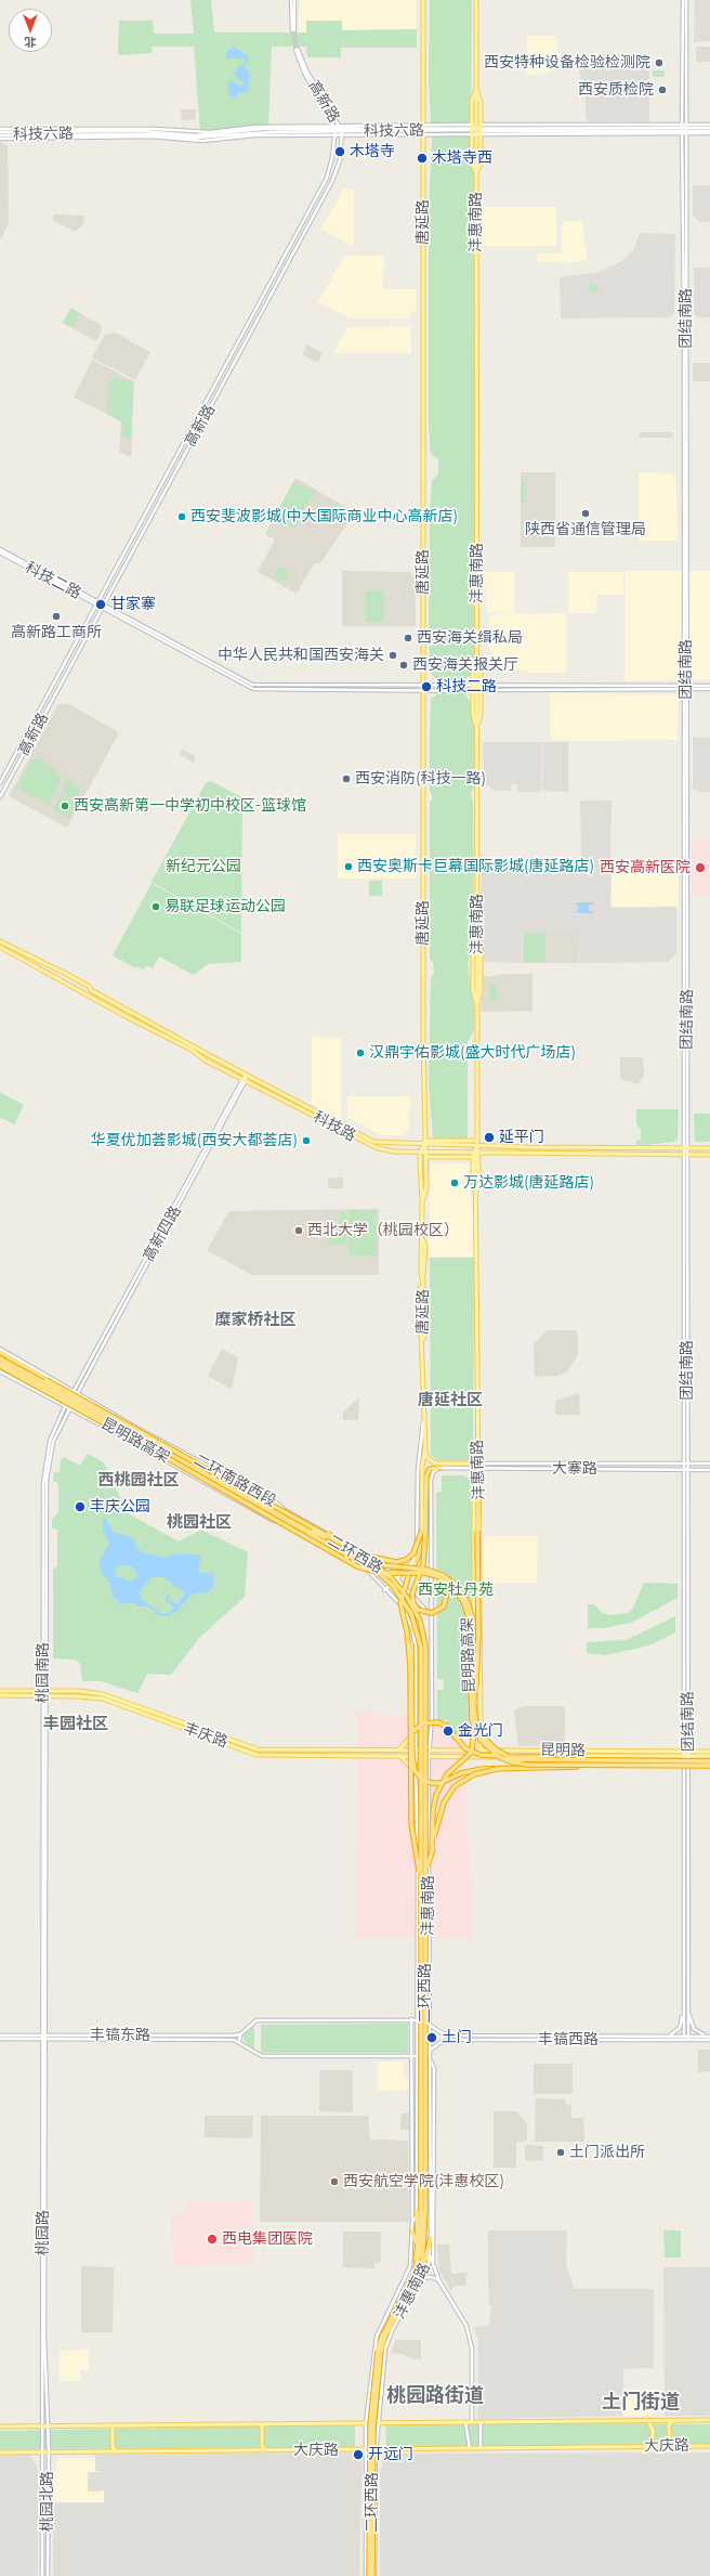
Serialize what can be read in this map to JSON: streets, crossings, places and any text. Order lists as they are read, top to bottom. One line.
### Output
{"streets":{"highway":["昆明路高架","二环南路西段","二环西路"],"main road":["高新路","科技六路","唐延路","沣惠南路","团结南路","科技二路","科技路","高新四路","大寨路","桃园南路","丰庆路","昆明路","丰镐东路","丰镐西路","桃园路","大庆路","桃园北路"]},"crossings":[["高新路","科技六路"],["高新路","科技二路"],["科技六路","唐延路"],["科技六路","沣惠南路"],["科技六路","团结南路"],["唐延路","沣惠南路"],["唐延路","科技二路"],["唐延路","科技路"],["唐延路","二环南路西段"],["沣惠南路","科技二路"],["沣惠南路","科技路"],["沣惠南路","大寨路"],["沣惠南路","二环南路西段"],["沣惠南路","二环西路"],["沣惠南路","丰庆路"],["沣惠南路","昆明路"],["沣惠南路","丰镐西路"],["沣惠南路","大庆路"],["团结南路","科技二路"],["团结南路","科技路"],["团结南路","大寨路"],["团结南路","昆明路"],["团结南路","丰镐西路"],["科技路","高新四路"],["高新四路","二环南路西段"],["高新四路","桃园南路"],["昆明路高架","二环南路西段"],["二环南路西段","二环西路"],["二环南路西段","桃园南路"],["桃园南路","丰庆路"],["桃园南路","丰镐东路"],["桃园南路","桃园路"],["丰庆路","昆明路"],["丰镐东路","桃园路"],["桃园路","大庆路"],["桃园路","桃园北路"],["大庆路","桃园北路"]],"districts":["糜家桥社区","唐延社区","西桃园社区","桃园社区","丰园社区","桃园路街道","土门街道"],"parks":["新纪元公园","西安牡丹苑"],"places":["西安特种设备检验检测院","西安质检院","木塔寺","木塔寺西","陕西省通信管理局","西安斐波影城(中大国际商业中心高新店)","甘家寨","高新路工商所","西安海关缉私局","中华人民共和国西安海关","西安海关报关厅","科技二路","西安消防(科技一路)","西安高新第一中学初中校区-篮球馆","西安奥斯卡巨幕国际影城(唐延路店)","西安高新医院","易联足球运动公园","汉鼎宇佑影城(盛大时代广场店)","延平门","华夏优加荟影城(西安大都荟店)","万达影城(唐延路店)","西北大学（桃园校区）","丰庆公园","金光门","土门","土门派出所","西安航空学院(沣惠校区)","西电集团医院","开远门"],"north":"bottom"}
